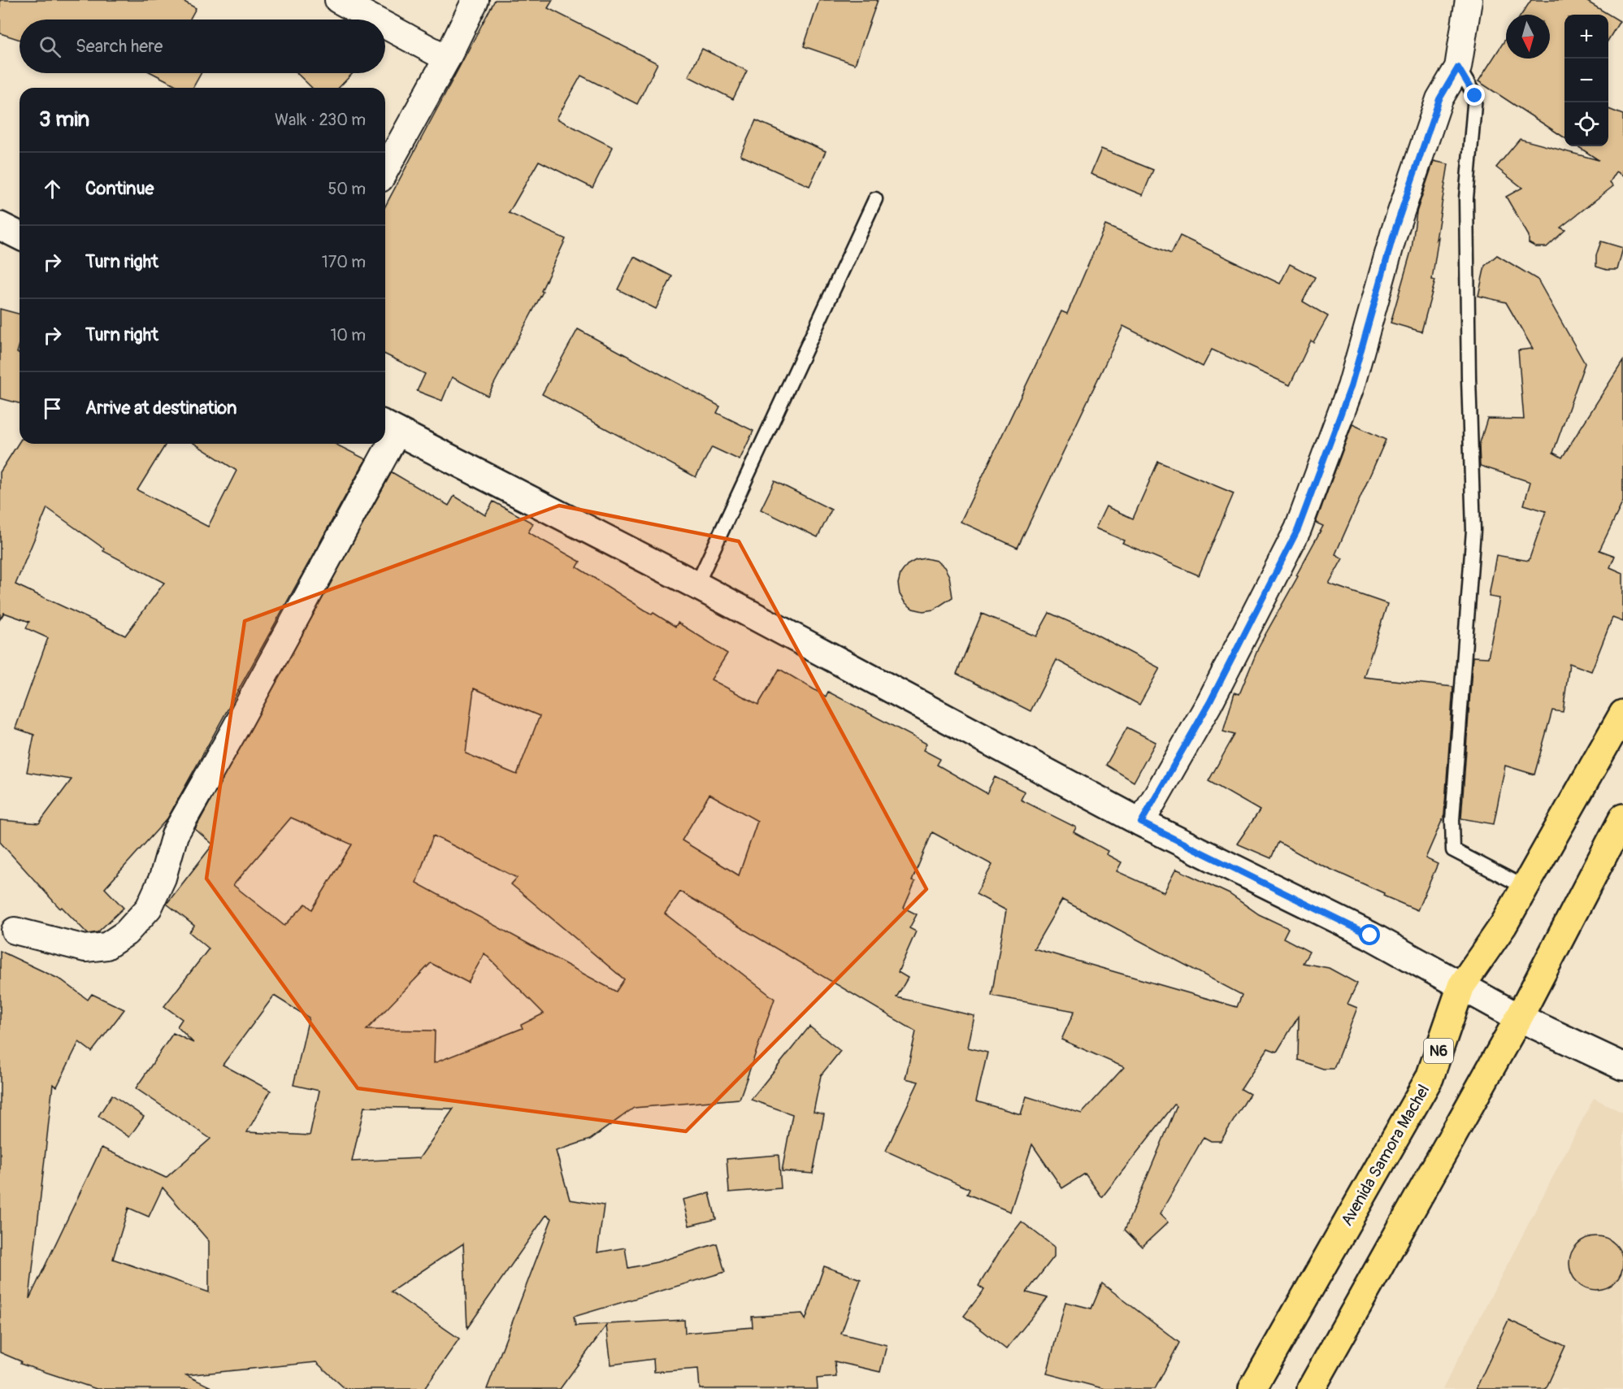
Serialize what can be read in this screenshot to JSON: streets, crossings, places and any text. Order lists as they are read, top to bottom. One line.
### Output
{"streets":{"highway":["N6","Avenida Samora Machel"]},"north":"bottom","page":{"map_buttons":["+","−"],"search":"Search here","heading":["3 min","Walk · 230 m"],"list":[["Continue","50 m"],["Turn right","170 m"],["Turn right","10 m"],"Arrive at destination"]}}
